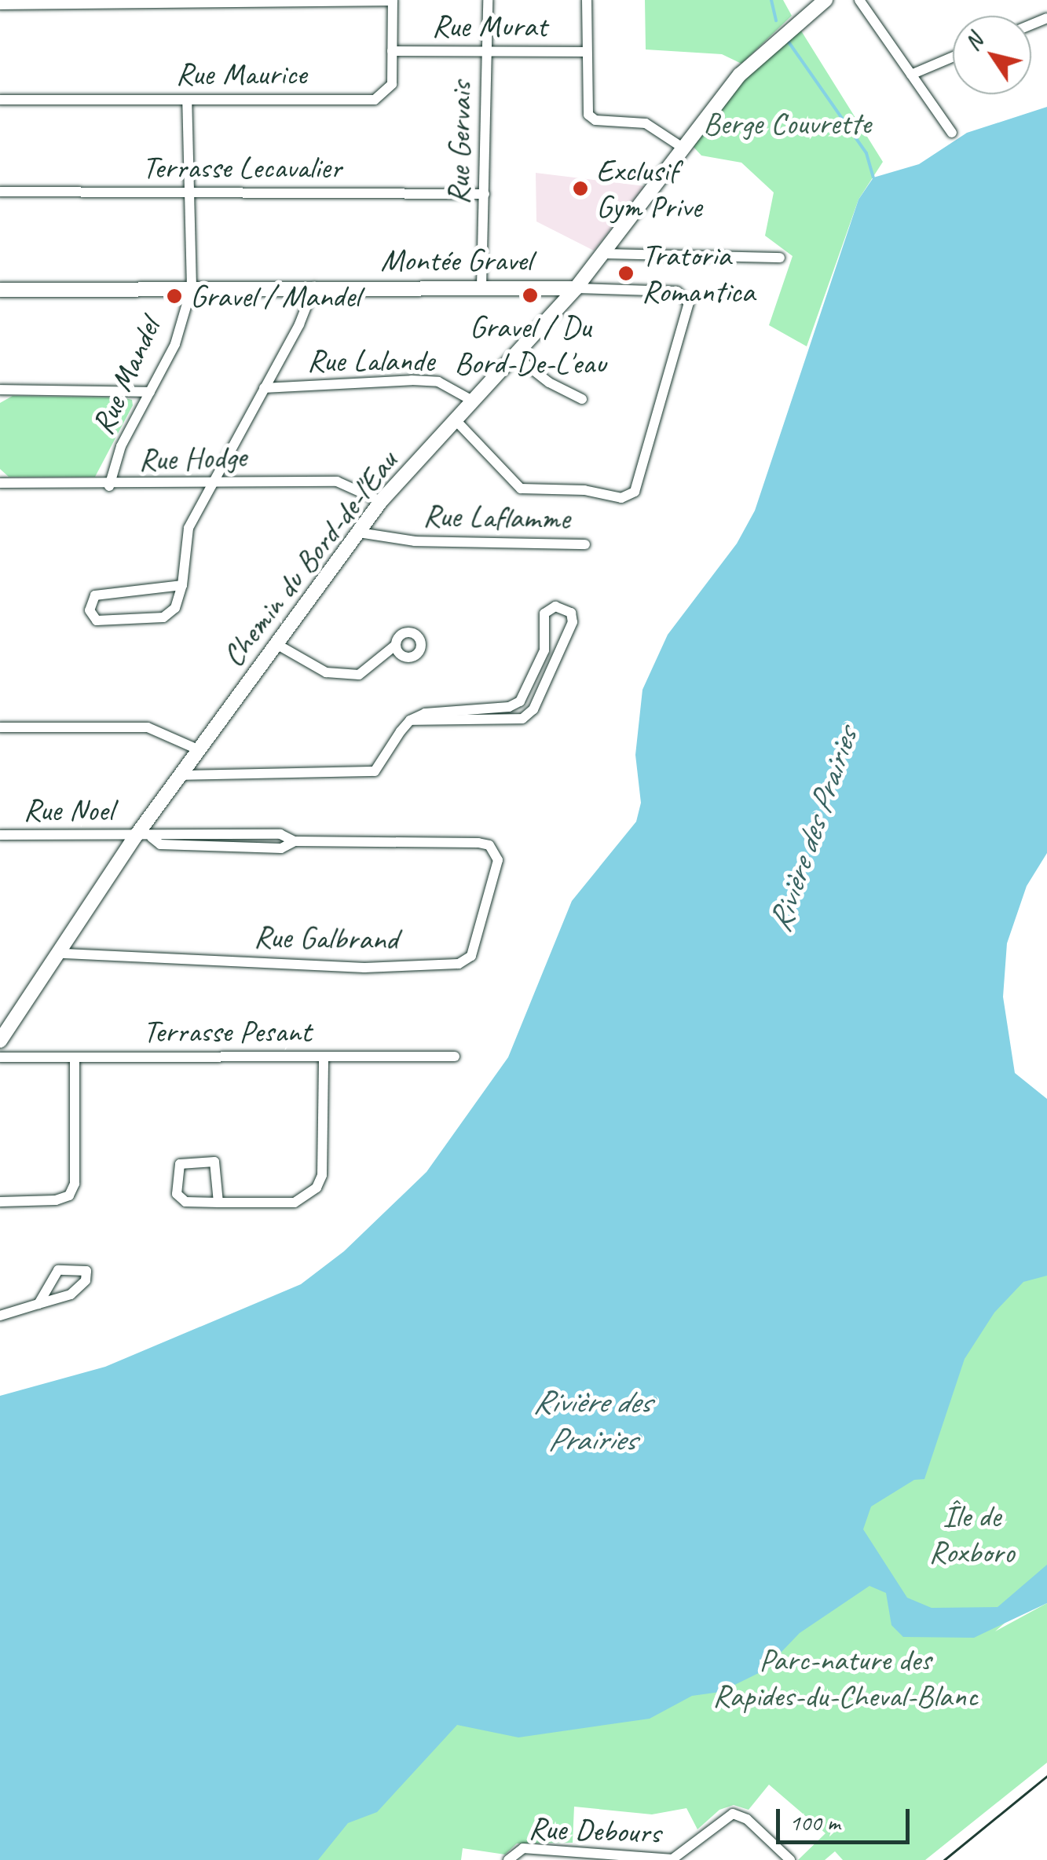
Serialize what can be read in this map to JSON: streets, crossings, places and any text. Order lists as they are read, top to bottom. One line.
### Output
{"streets":{"street":["Rue Murat","Rue Maurice","Rue Gervais","Terrasse Lecavalier","Montée Gravel","Rue Lalande","Rue Mandel","Rue Hodge","Rue Laflamme","Chemin du Bord-de-l'Eau","Rue Noel","Rue Galbrand","Terrasse Pesant","Rue Debours"]},"crossings":[["Rue Murat","Rue Maurice"],["Rue Murat","Rue Gervais"],["Rue Maurice","Rue Mandel"],["Rue Gervais","Terrasse Lecavalier"],["Rue Gervais","Montée Gravel"],["Terrasse Lecavalier","Rue Mandel"],["Montée Gravel","Rue Mandel"],["Montée Gravel","Chemin du Bord-de-l'Eau"],["Rue Lalande","Chemin du Bord-de-l'Eau"],["Rue Mandel","Rue Hodge"],["Rue Hodge","Chemin du Bord-de-l'Eau"],["Rue Laflamme","Chemin du Bord-de-l'Eau"],["Chemin du Bord-de-l'Eau","Rue Noel"],["Chemin du Bord-de-l'Eau","Rue Galbrand"],["Rue Noel","Rue Galbrand"]],"water":["Rivière des Prairies"],"parks":["Berge Couvrette","Île de Roxboro","Parc-nature des Rapides-du-Cheval-Blanc"],"places":["Exclusif Gym Prive","Tratoria Romantica","Gravel / Du Bord-De-L'eau","Gravel / Mandel"],"scale_bar":"100 m","north":"top left"}
